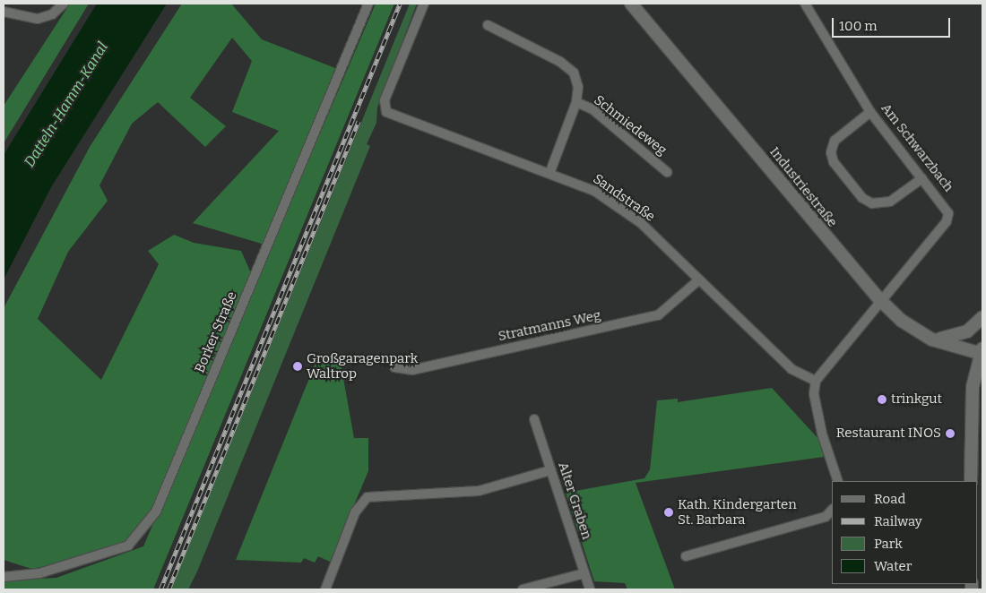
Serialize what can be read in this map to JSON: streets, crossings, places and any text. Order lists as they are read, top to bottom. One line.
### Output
{"streets":{"main road":["Industriestraße"],"street":["Schmiedeweg","Am Schwarzbach","Sandstraße","Stratmanns Weg","Borker Straße","Alter Graben"]},"crossings":[["Schmiedeweg","Sandstraße"],["Am Schwarzbach","Industriestraße"],["Sandstraße","Stratmanns Weg"]],"water":["Datteln-Hamm-Kanal"],"places":["Großgaragenpark Waltrop","trinkgut","Restaurant INOS","Kath. Kindergarten St. Barbara"],"legend":["Road","Railway","Park","Water"],"scale_bar":"100 m"}
